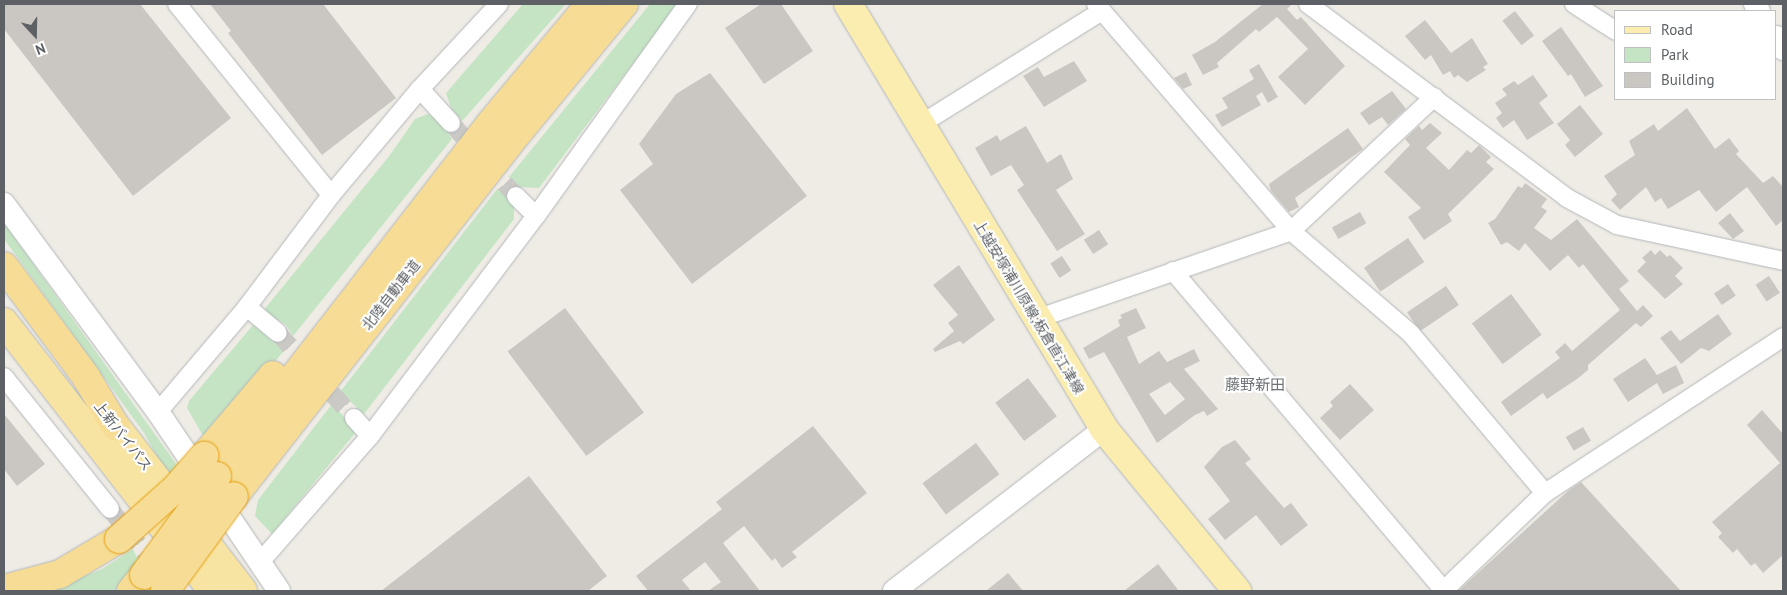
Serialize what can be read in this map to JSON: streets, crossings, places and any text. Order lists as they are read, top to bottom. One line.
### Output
{"streets":{"highway":["北陸自動車道","上新バイパス"],"main road":["上越安塚浦川原線;板倉直江津線"]},"districts":["藤野新田"],"legend":["Road","Park","Building"],"north":"bottom"}
